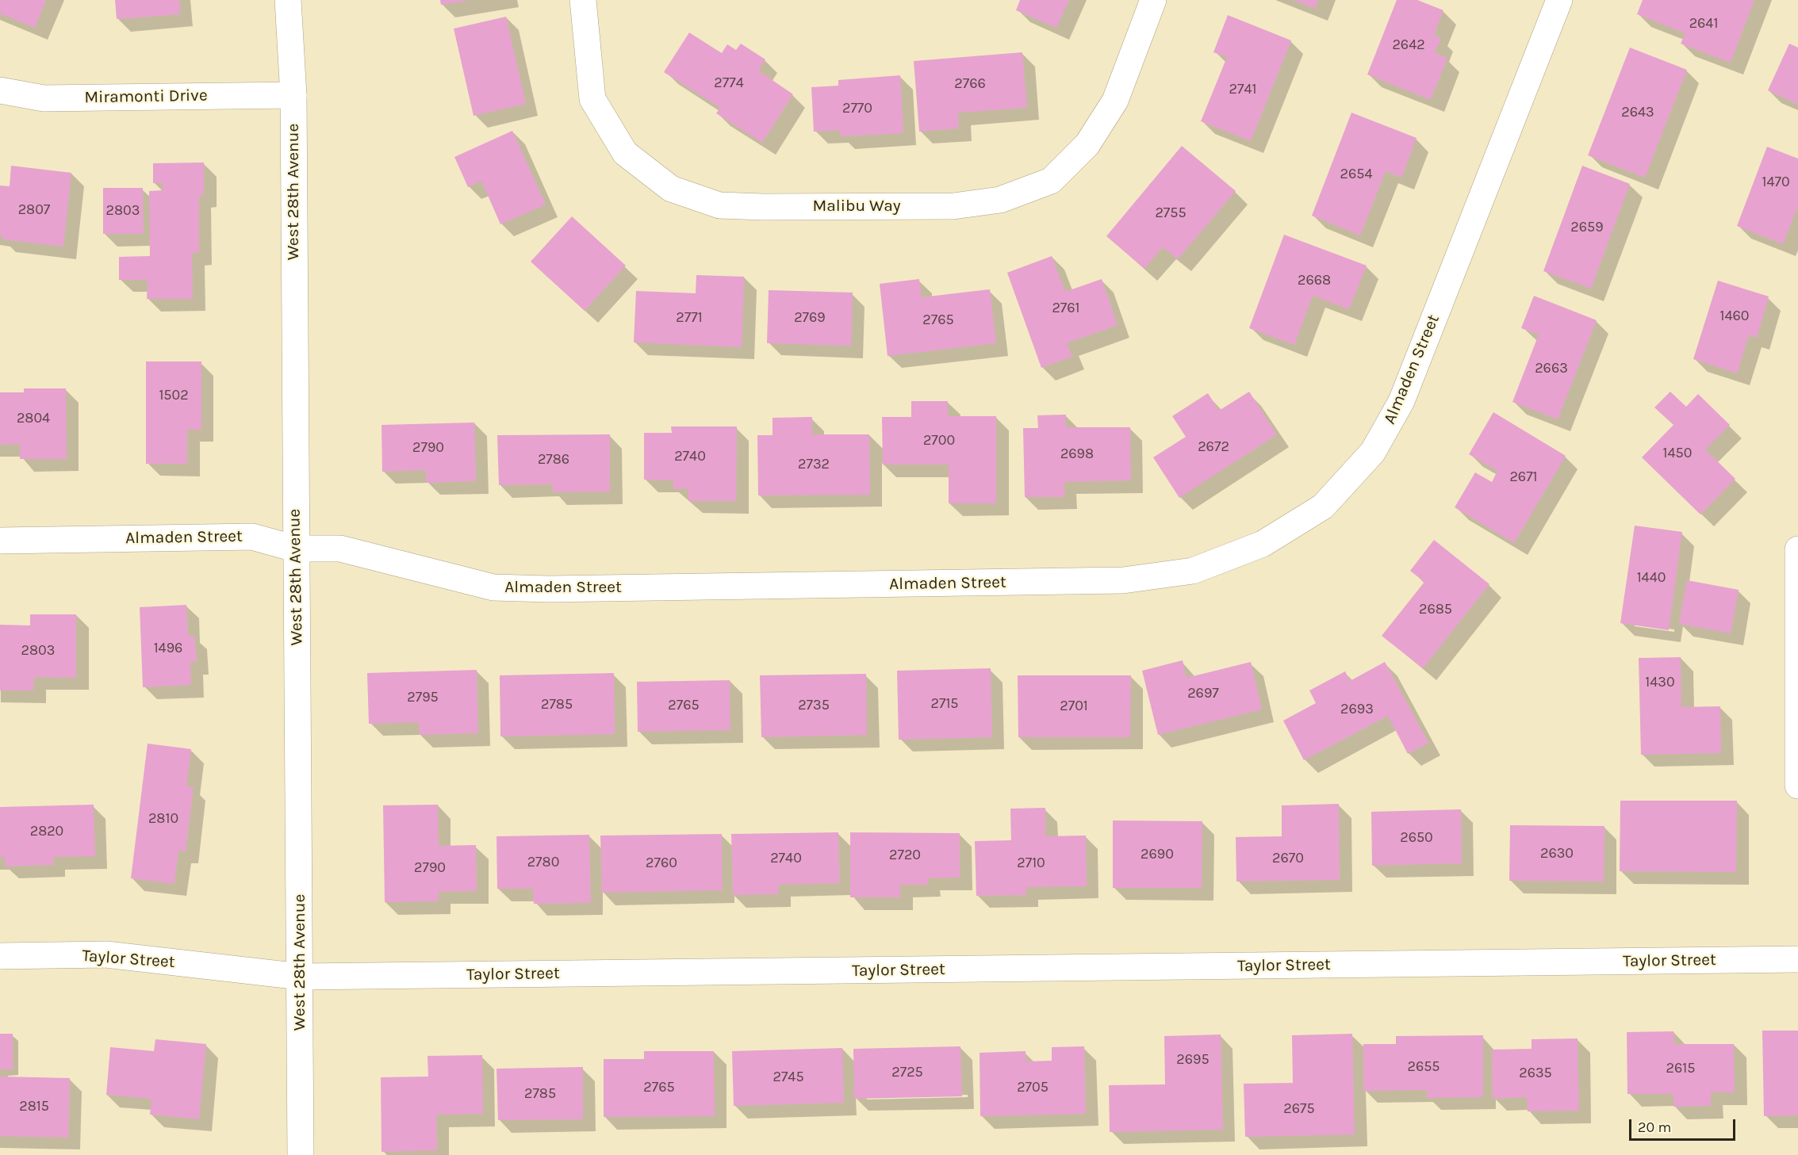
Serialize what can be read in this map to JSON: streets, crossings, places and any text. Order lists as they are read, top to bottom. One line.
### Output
{"streets":{"street":["Miramonti Drive","West 28th Avenue","Malibu Way","Almaden Street","Taylor Street"]},"crossings":[["Miramonti Drive","West 28th Avenue"],["West 28th Avenue","Almaden Street"],["West 28th Avenue","Taylor Street"]],"house_numbers":["2641","2642","2774","2766","2741","2770","2643","2654","1470","2807","2803","2755","2659","2668","2761","1460","2771","2769","2765","2663","1502","2804","2700","2672","2790","1450","2698","2740","2786","2732","2671","1440","2685","1496","2803","1430","2697","2795","2715","2785","2765","2735","2701","2693","2810","2820","2650","2630","2690","2720","2740","2670","2780","2760","2710","2790","2695","2655","2615","2725","2635","2745","2765","2705","2785","2815","2675"],"scale_bar":"20 m"}
